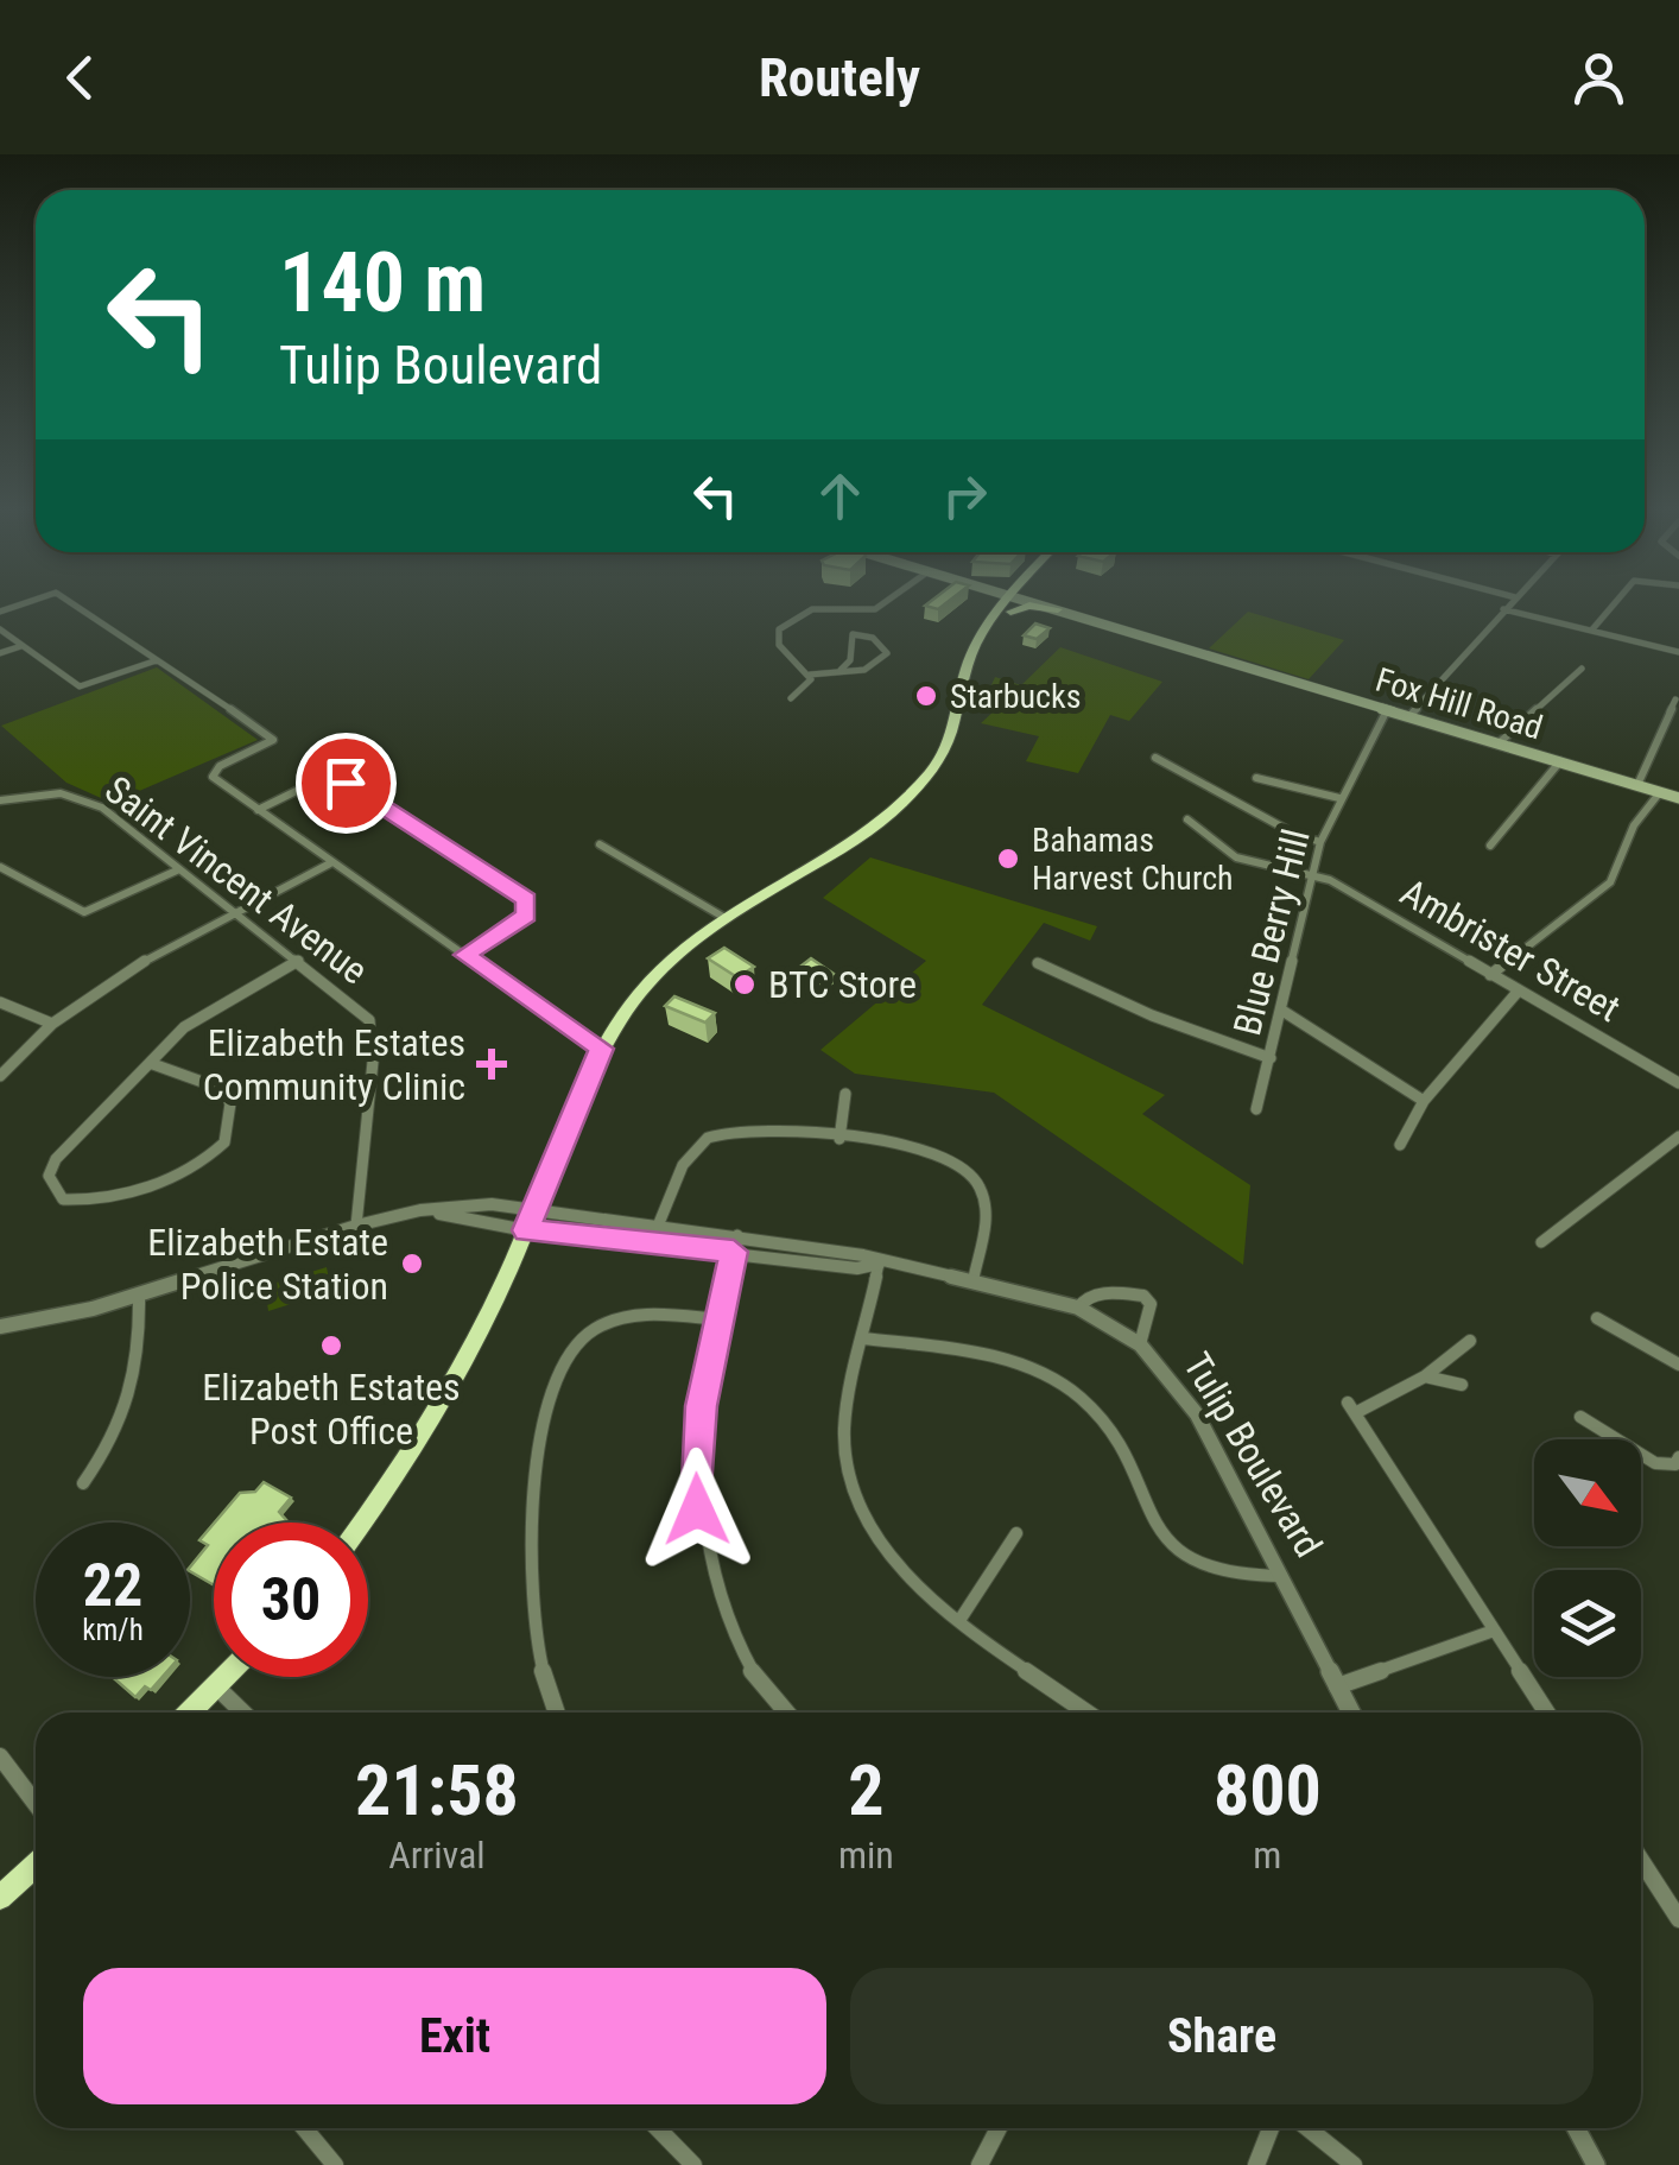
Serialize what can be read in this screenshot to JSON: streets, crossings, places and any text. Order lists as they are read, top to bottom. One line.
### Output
{"streets":{"main road":["Fox Hill Road"],"street":["Saint Vincent Avenue","Blue Berry Hill","Ambrister Street","Tulip Boulevard"]},"crossings":[["Fox Hill Road","Blue Berry Hill"],["Saint Vincent Avenue","Tulip Boulevard"],["Blue Berry Hill","Ambrister Street"]],"places":{"other":["Starbucks","Bahamas Harvest Church","BTC Store","Elizabeth Estate Police Station","Elizabeth Estates Post Office"],"health":["Elizabeth Estates Community Clinic"]},"north":"bottom right","page":{"header":"Routely","turn":["140 m","Tulip Boulevard"],"speed":"22 km/h","limit":"30","eta":["21:58","Arrival","2","min","800","m"],"buttons":["Exit","Share"]}}
